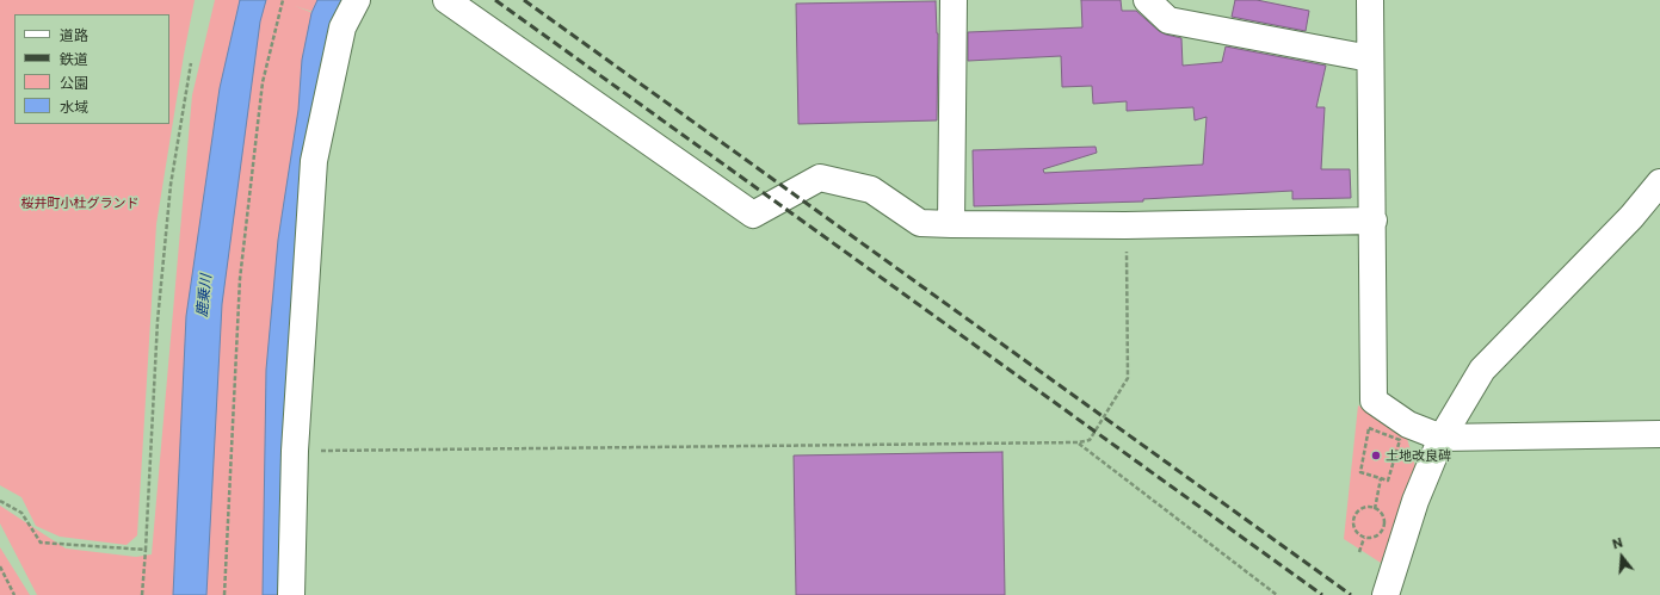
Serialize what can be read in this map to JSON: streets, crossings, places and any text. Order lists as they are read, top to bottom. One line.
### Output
{"water":["鹿乗川"],"parks":["桜井町小杜グランド"],"places":["土地改良碑"],"legend":["道路","鉄道","公園","水域"],"north":"top"}
